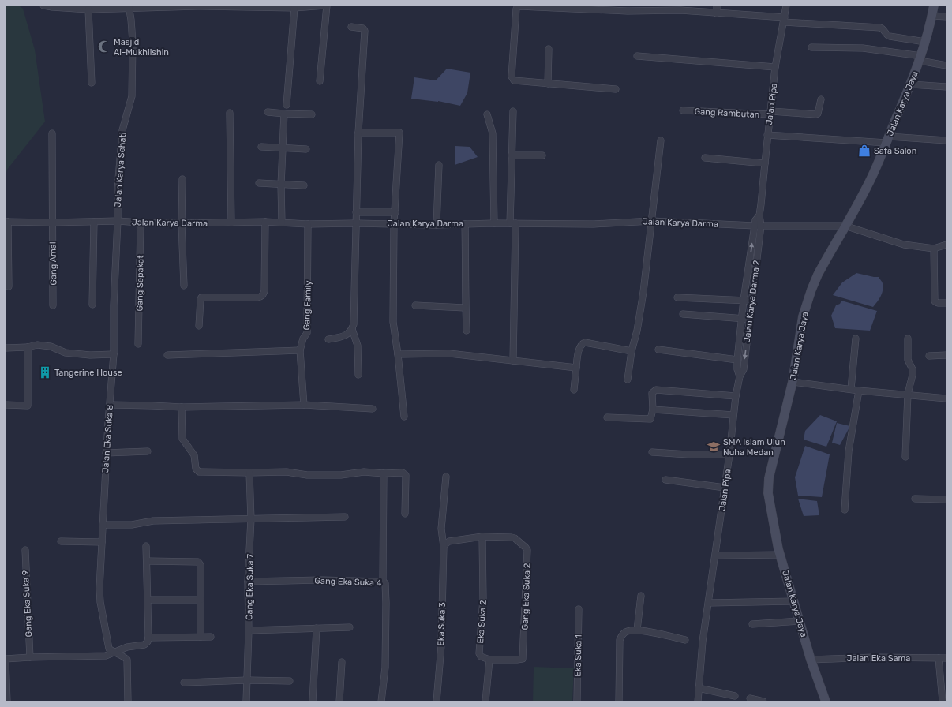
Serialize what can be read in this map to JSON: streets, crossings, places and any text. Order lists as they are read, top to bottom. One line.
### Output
{"streets":{"main road":["Jalan Karya Jaya"],"street":["Jalan Pipa","Gang Rambutan","Jalan Karya Sehati","Jalan Karya Darma","Gang Amal","Gang Sepakat","Jalan Karya Darma 2","Gang Family","Jalan Eka Suka 8","Gang Eka Suka 4","Gang Eka Suka 7","Gang Eka Suka 2","Gang Eka Suka 9","Eka Suka 2","Eka Suka 3","Eka Suka 1","Jalan Eka Sama"]},"crossings":[["Jalan Karya Jaya","Jalan Karya Darma"],["Jalan Karya Jaya","Jalan Eka Sama"],["Jalan Pipa","Gang Rambutan"],["Jalan Pipa","Jalan Karya Darma"],["Jalan Pipa","Jalan Karya Darma 2"],["Jalan Karya Sehati","Jalan Karya Darma"],["Jalan Karya Sehati","Jalan Eka Suka 8"],["Jalan Karya Darma","Gang Amal"],["Jalan Karya Darma","Gang Sepakat"],["Jalan Karya Darma","Jalan Karya Darma 2"],["Jalan Karya Darma","Gang Family"],["Jalan Karya Darma","Jalan Eka Suka 8"],["Gang Eka Suka 4","Gang Eka Suka 7"],["Gang Eka Suka 2","Eka Suka 2"]],"one_way":["Jalan Karya Darma 2"],"places":{"mosque":["Masjid Al-Mukhlishin"],"shop":["Safa Salon"],"building":["Tangerine House"],"school or university":["SMA Islam Ulun Nuha Medan"]}}
